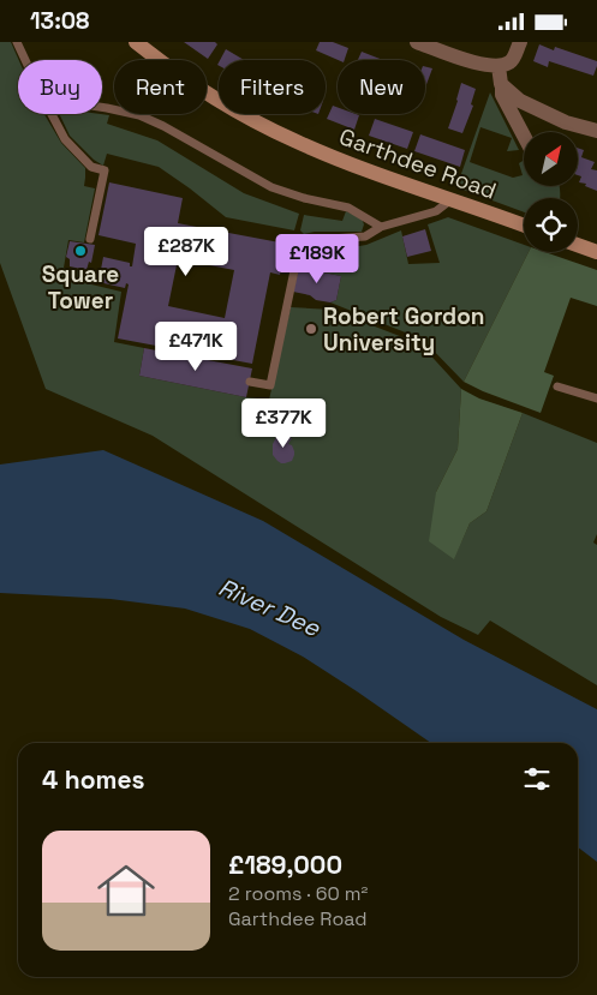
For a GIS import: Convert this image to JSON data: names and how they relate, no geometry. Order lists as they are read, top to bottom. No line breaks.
{"streets":{"street":["Garthdee Road"]},"water":["River Dee"],"places":["Square Tower","Robert Gordon University"],"north":"top right","page":{"status":"13:08","chip":["Buy","Rent","Filters","New"],"price":["£287K","£189K","£471K","£377K"],"heading":"4 homes","list":[{"name":"£189,000","note":"2 rooms · 60 m² · Garthdee Road"}]}}
